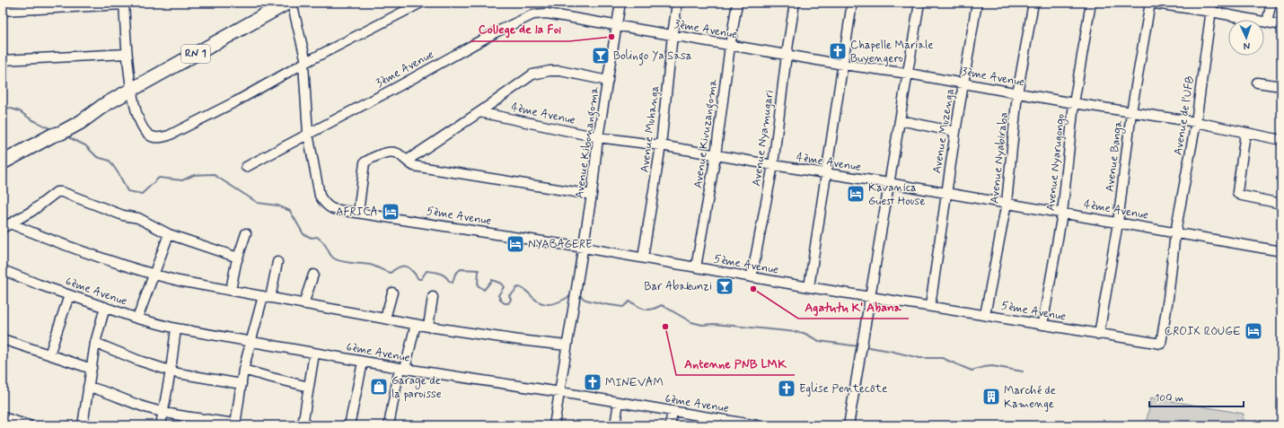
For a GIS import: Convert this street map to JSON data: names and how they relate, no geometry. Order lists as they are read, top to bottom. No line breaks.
{"streets":{"highway":["RN 1"],"street":["3ème Avenue","4ème Avenue","Avenue de l'UFB","Avenue Muhanga","Avenue Muzenga","Avenue Kivuzangoma","Avenue Nyamugari","Avenue Kibonangoma","Avenue Banga","Avenue Nyabiraba","Avenue Nyarugongo","5ème Avenue","6ème Avenue"]},"crossings":[["3ème Avenue","Avenue de l'UFB"],["3ème Avenue","Avenue Muhanga"],["3ème Avenue","Avenue Muzenga"],["3ème Avenue","Avenue Kivuzangoma"],["3ème Avenue","Avenue Nyamugari"],["3ème Avenue","Avenue Kibonangoma"],["3ème Avenue","Avenue Banga"],["3ème Avenue","Avenue Nyabiraba"],["3ème Avenue","Avenue Nyarugongo"],["3ème Avenue","5ème Avenue"],["4ème Avenue","Avenue de l'UFB"],["4ème Avenue","Avenue Muhanga"],["4ème Avenue","Avenue Muzenga"],["4ème Avenue","Avenue Kivuzangoma"],["4ème Avenue","Avenue Nyamugari"],["4ème Avenue","Avenue Kibonangoma"],["4ème Avenue","Avenue Banga"],["4ème Avenue","Avenue Nyabiraba"],["4ème Avenue","Avenue Nyarugongo"],["Avenue de l'UFB","5ème Avenue"],["Avenue Muhanga","5ème Avenue"],["Avenue Muzenga","5ème Avenue"],["Avenue Kivuzangoma","5ème Avenue"],["Avenue Nyamugari","5ème Avenue"],["Avenue Kibonangoma","5ème Avenue"],["Avenue Banga","5ème Avenue"],["Avenue Nyabiraba","5ème Avenue"],["Avenue Nyarugongo","5ème Avenue"]],"places":{"other":["College de la Foi","Agatutu K' Abana","Antenne PNB LMK"],"church":["Chapelle Mariale Buyengero","MINEVAM","Eglise Pentecôte"],"bar":["Bolingo Ya Sasa","Bar Abakunzi"],"hotel":["Kavanica Guest House","AFRICA","NYABAGERE","CROIX ROUGE"],"shop":["Garage de la paroisse"],"building":["Marché de Kamenge"]},"scale_bar":"100 m","north":"bottom"}
